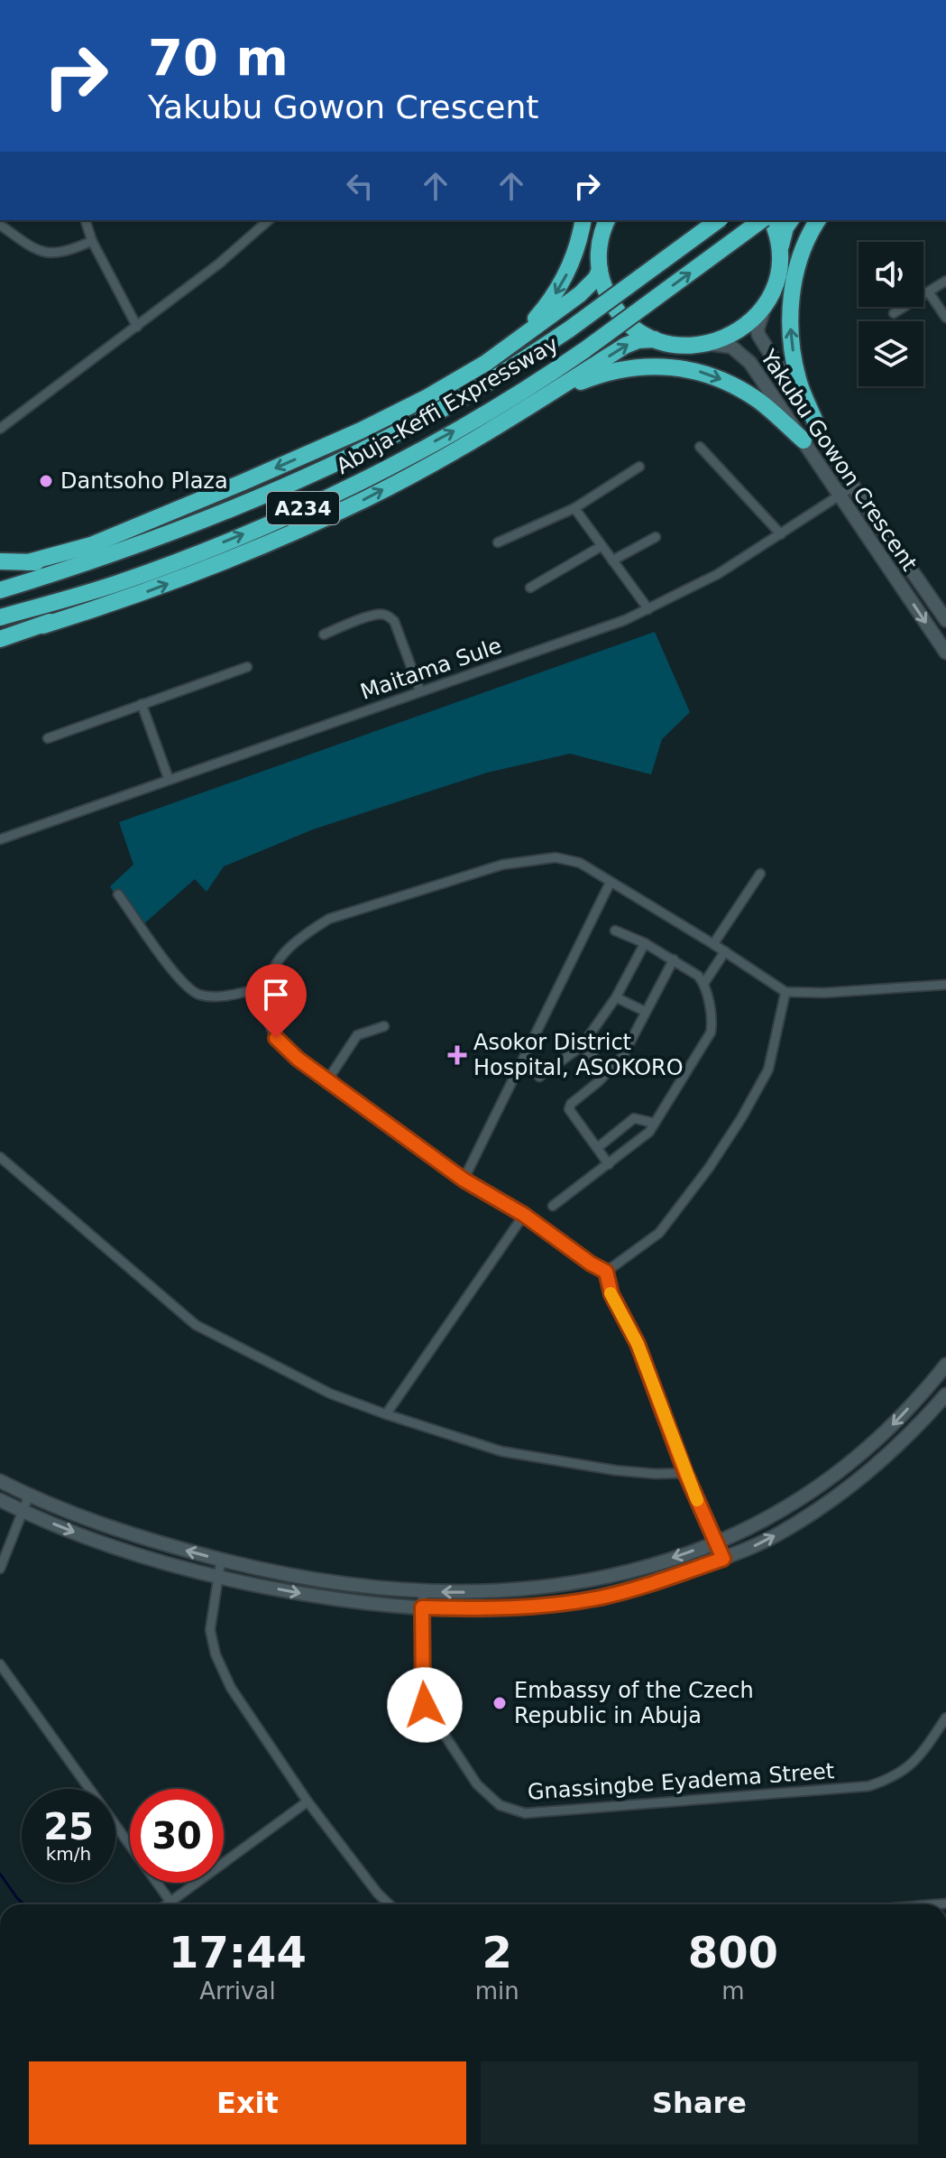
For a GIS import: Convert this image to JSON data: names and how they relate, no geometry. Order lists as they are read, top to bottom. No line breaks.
{"streets":{"highway":["Abuja-Keffi Expressway","A234"],"main road":["Yakubu Gowon Crescent"],"street":["Maitama Sule","Gnassingbe Eyadema Street"]},"crossings":[["Yakubu Gowon Crescent","Maitama Sule"]],"places":{"other":["Dantsoho Plaza","Embassy of the Czech Republic in Abuja"],"health":["Asokor District Hospital, ASOKORO"]},"page":{"turn":["70 m","Yakubu Gowon Crescent"],"speed":"25 km/h","limit":"30","eta":["17:44","Arrival","2","min","800","m"],"buttons":["Exit","Share"]}}
